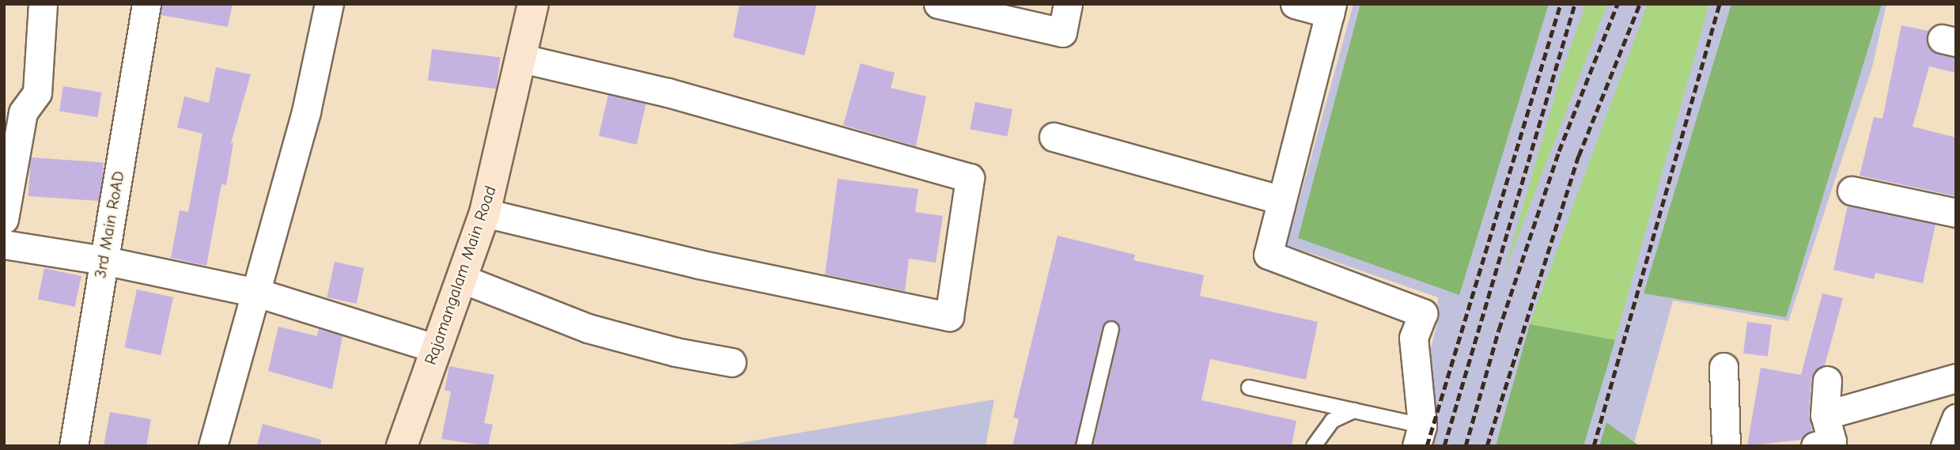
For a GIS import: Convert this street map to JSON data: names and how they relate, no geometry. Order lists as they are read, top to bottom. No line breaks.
{"streets":{"street":["3rd Main RoAD","Rajamangalam Main Road"]}}
